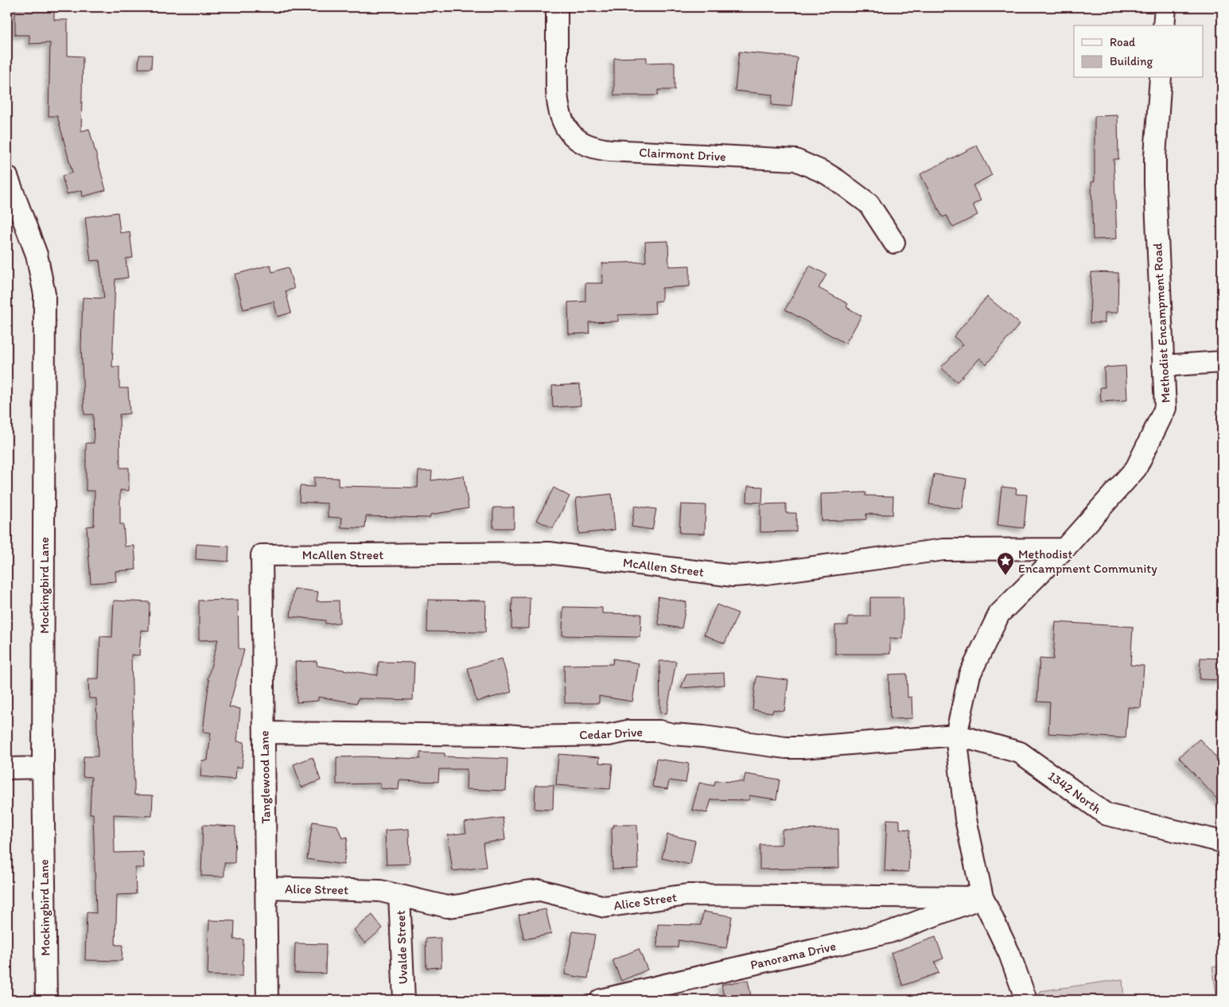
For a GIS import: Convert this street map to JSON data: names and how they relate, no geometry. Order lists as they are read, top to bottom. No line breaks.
{"streets":{"street":["Clairmont Drive","Methodist Encampment Road","McAllen Street","Mockingbird Lane","Cedar Drive","Tanglewood Lane","1342 North","Alice Street","Uvalde Street","Panorama Drive"]},"crossings":[["Methodist Encampment Road","McAllen Street"],["Methodist Encampment Road","Cedar Drive"],["Methodist Encampment Road","1342 North"],["Methodist Encampment Road","Alice Street"],["Methodist Encampment Road","Panorama Drive"],["McAllen Street","Tanglewood Lane"],["Cedar Drive","Tanglewood Lane"],["Cedar Drive","1342 North"],["Tanglewood Lane","Alice Street"],["Alice Street","Uvalde Street"],["Alice Street","Panorama Drive"]],"places":{"place":["Methodist Encampment Community"]},"legend":["Road","Building"]}
